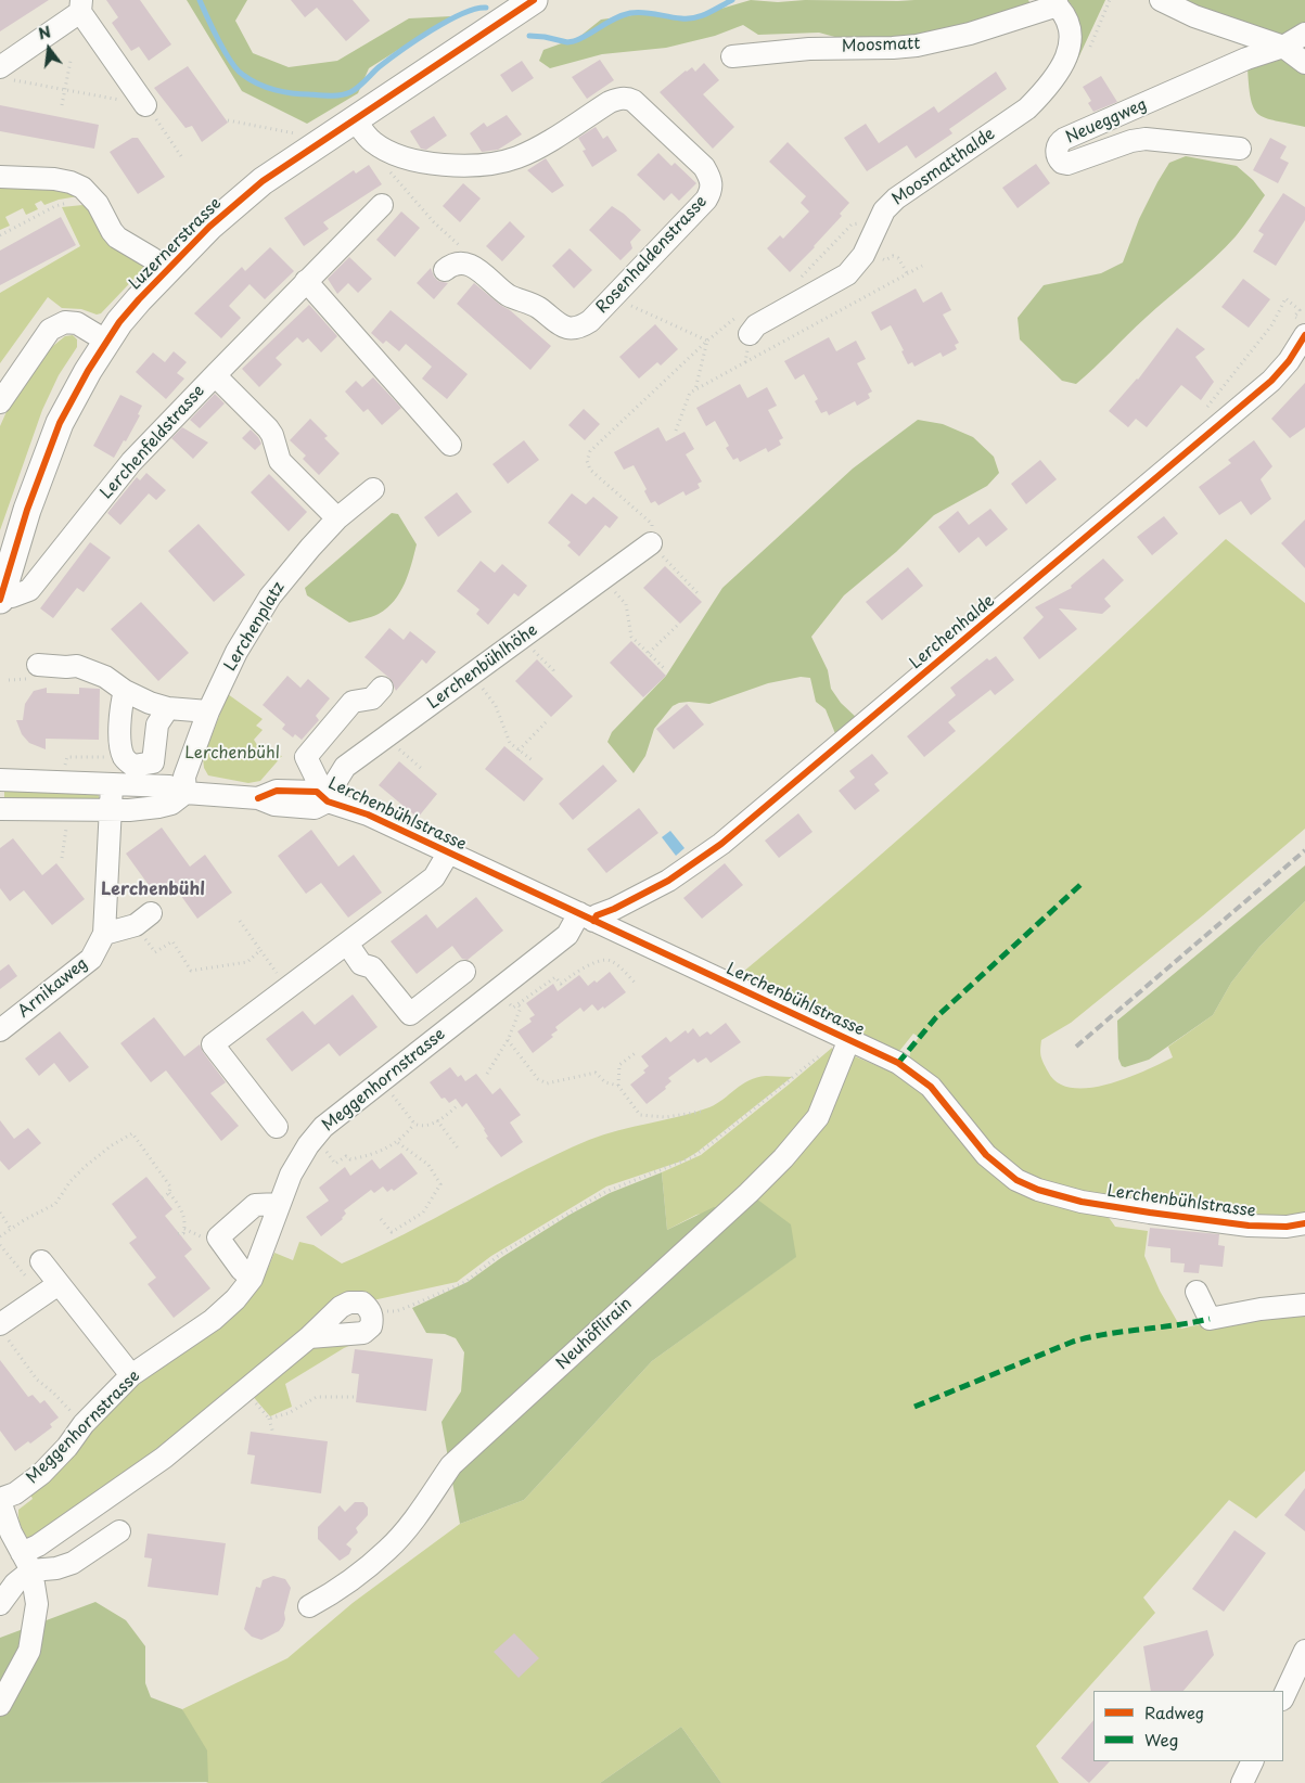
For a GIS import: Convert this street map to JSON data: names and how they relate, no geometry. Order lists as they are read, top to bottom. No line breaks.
{"streets":{"main road":["Luzernerstrasse"],"street":["Moosmatt","Neueggweg","Moosmatthalde","Rosenhaldenstrasse","Lerchenfeldstrasse","Lerchenplatz","Lerchenhalde","Lerchenbühlhöhe","Lerchenbühlstrasse","Arnikaweg","Meggenhornstrasse","Neuhöflirain"]},"crossings":[["Moosmatt","Moosmatthalde"],["Luzernerstrasse","Rosenhaldenstrasse"],["Luzernerstrasse","Lerchenfeldstrasse"],["Lerchenplatz","Lerchenbühlstrasse"],["Lerchenhalde","Lerchenbühlstrasse"],["Lerchenhalde","Meggenhornstrasse"],["Lerchenbühlhöhe","Lerchenbühlstrasse"],["Lerchenbühlstrasse","Arnikaweg"],["Lerchenbühlstrasse","Meggenhornstrasse"],["Lerchenbühlstrasse","Neuhöflirain"]],"districts":["Lerchenbühl"],"parks":["Lerchenbühl"],"legend":["Radweg","Weg"],"north":"top"}
